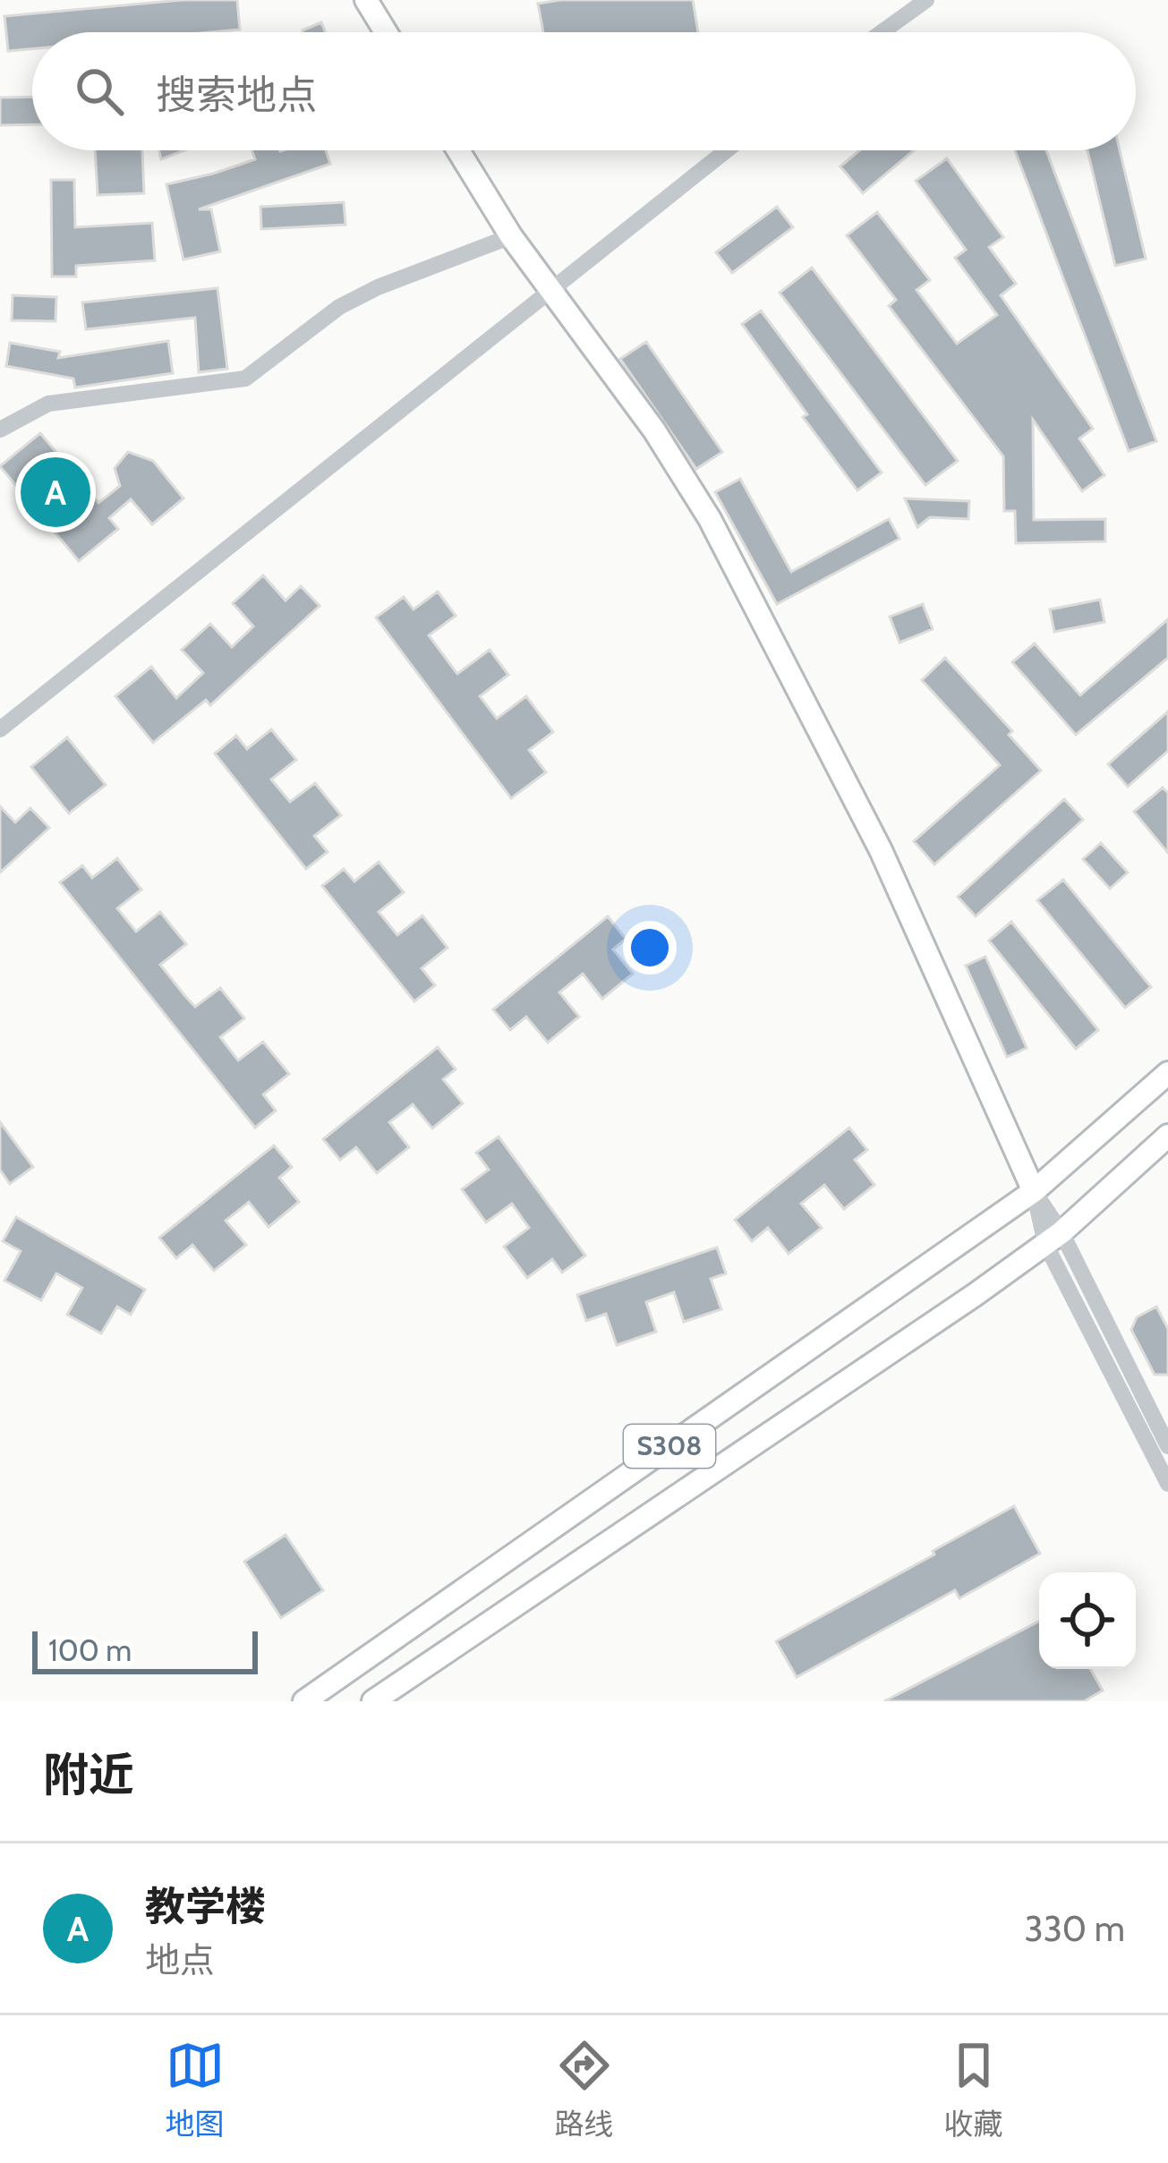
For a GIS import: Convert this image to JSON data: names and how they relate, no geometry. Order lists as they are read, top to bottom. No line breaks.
{"streets":{"main road":["S308"]},"scale_bar":"100 m","page":{"search":"搜索地点","pins":"A","scale":"100 m","heading":"附近","list":[{"mark":"A","name":"教学楼","note":"地点","value":"330 m"}],"nav":["地图","路线","收藏"]}}
